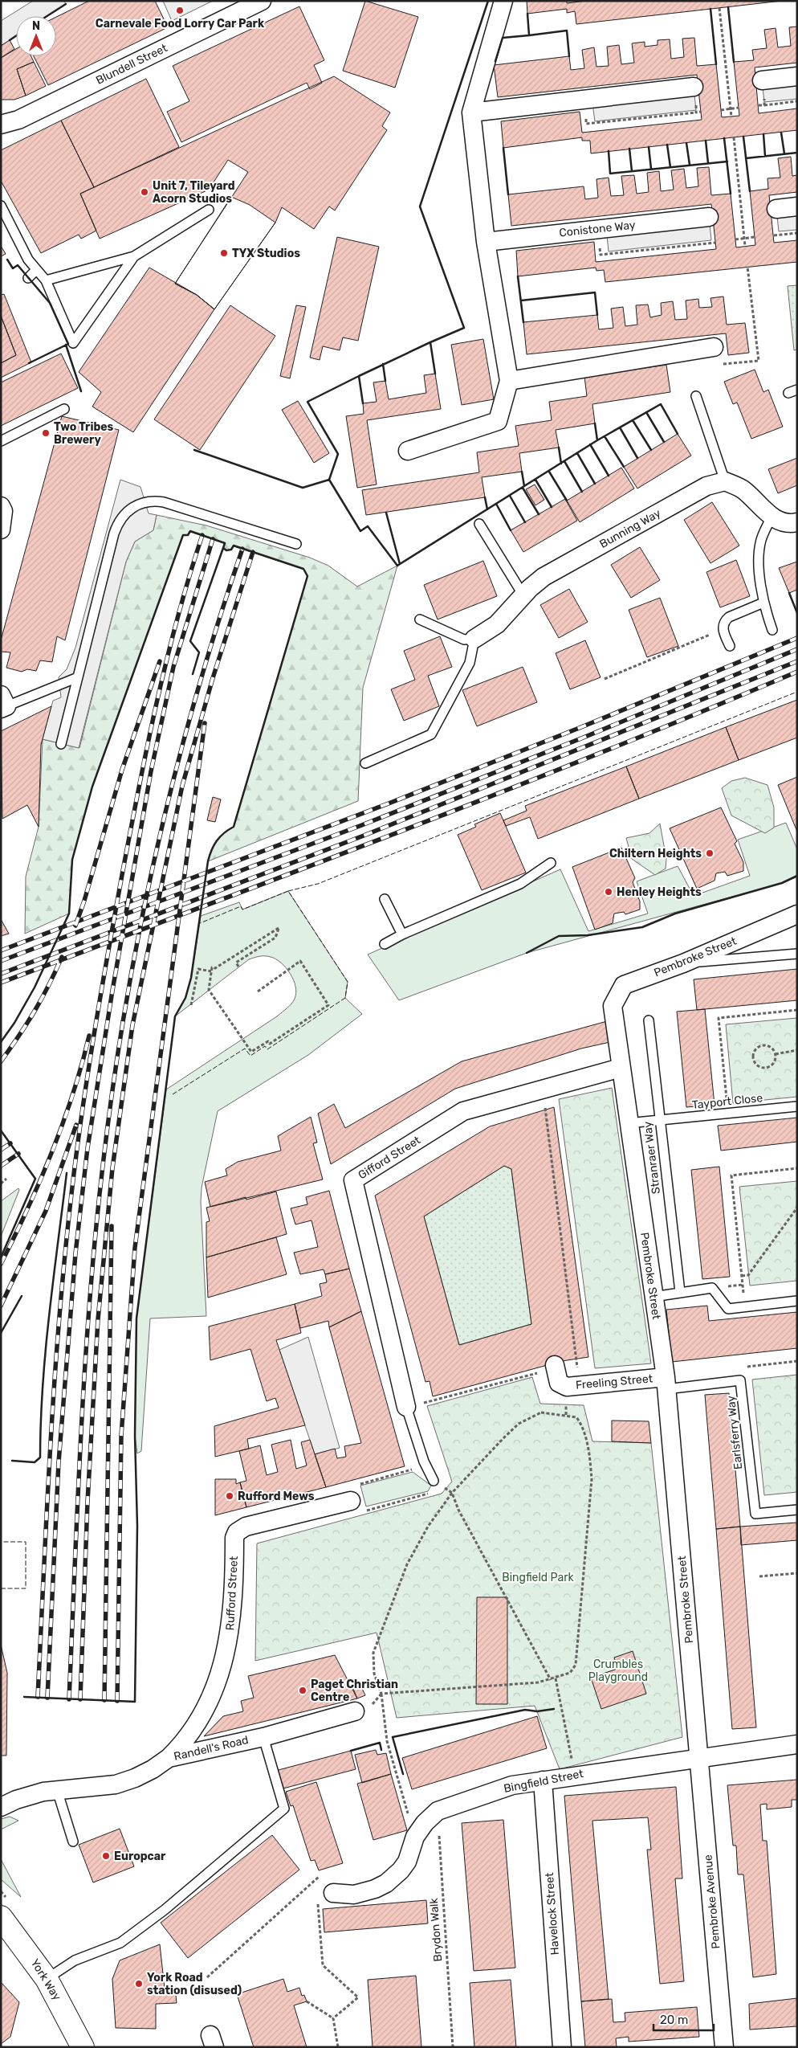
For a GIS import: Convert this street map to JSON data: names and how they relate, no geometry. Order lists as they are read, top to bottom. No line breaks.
{"streets":{"main road":["York Way"],"street":["Blundell Street","Conistone Way","Bunning Way","Pembroke Street","Gifford Street","Freeling Street","Rufford Street","Randell's Road","Bingfield Street","Pembroke Avenue","Havelock Street"],"lane":["Tayport Close","Stranraer Way","Earlsferry Way"],"path":["Brydon Walk"]},"crossings":[["Pembroke Street","Tayport Close"],["Pembroke Street","Gifford Street"],["Pembroke Street","Freeling Street"],["Pembroke Street","Earlsferry Way"],["Pembroke Street","Bingfield Street"],["Pembroke Street","Pembroke Avenue"],["Tayport Close","Stranraer Way"],["Freeling Street","Earlsferry Way"],["Rufford Street","Randell's Road"],["Bingfield Street","Pembroke Avenue"],["Bingfield Street","Havelock Street"],["Bingfield Street","Brydon Walk"]],"parks":["Bingfield Park","Crumbles Playground"],"places":["Carnevale Food Lorry Car Park","Unit 7, Tileyard Acorn Studios","TYX Studios","Two Tribes Brewery","Chiltern Heights","Henley Heights","Rufford Mews","Paget Christian Centre","Europcar","York Road station (disused)"],"scale_bar":"20 m","north":"top"}
